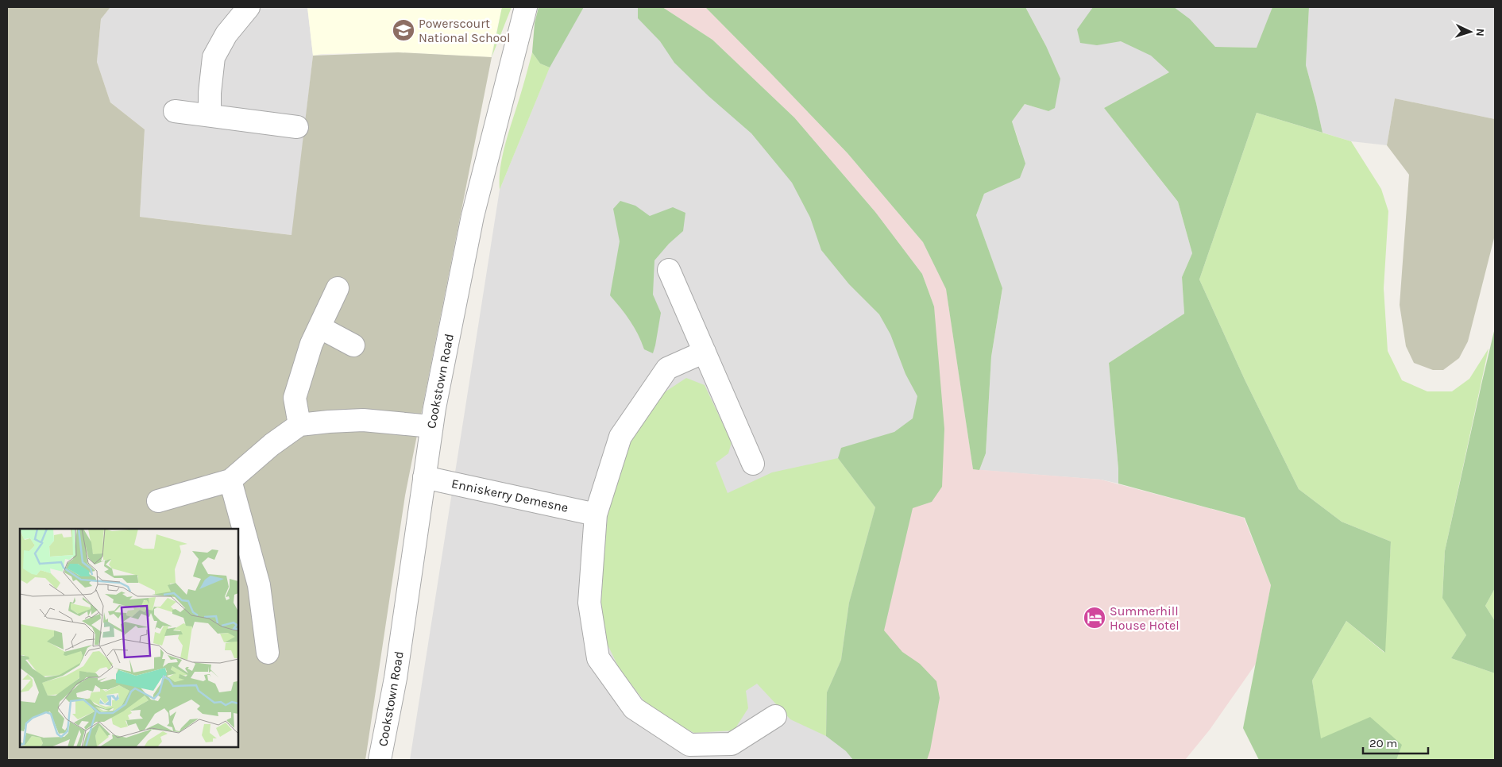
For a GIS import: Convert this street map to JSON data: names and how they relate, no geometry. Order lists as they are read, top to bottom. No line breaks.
{"streets":{"street":["Cookstown Road","Enniskerry Demesne"]},"crossings":[["Cookstown Road","Enniskerry Demesne"]],"places":{"school or university":["Powerscourt National School"],"hotel":["Summerhill House Hotel"]},"scale_bar":"20 m","north":"right"}
